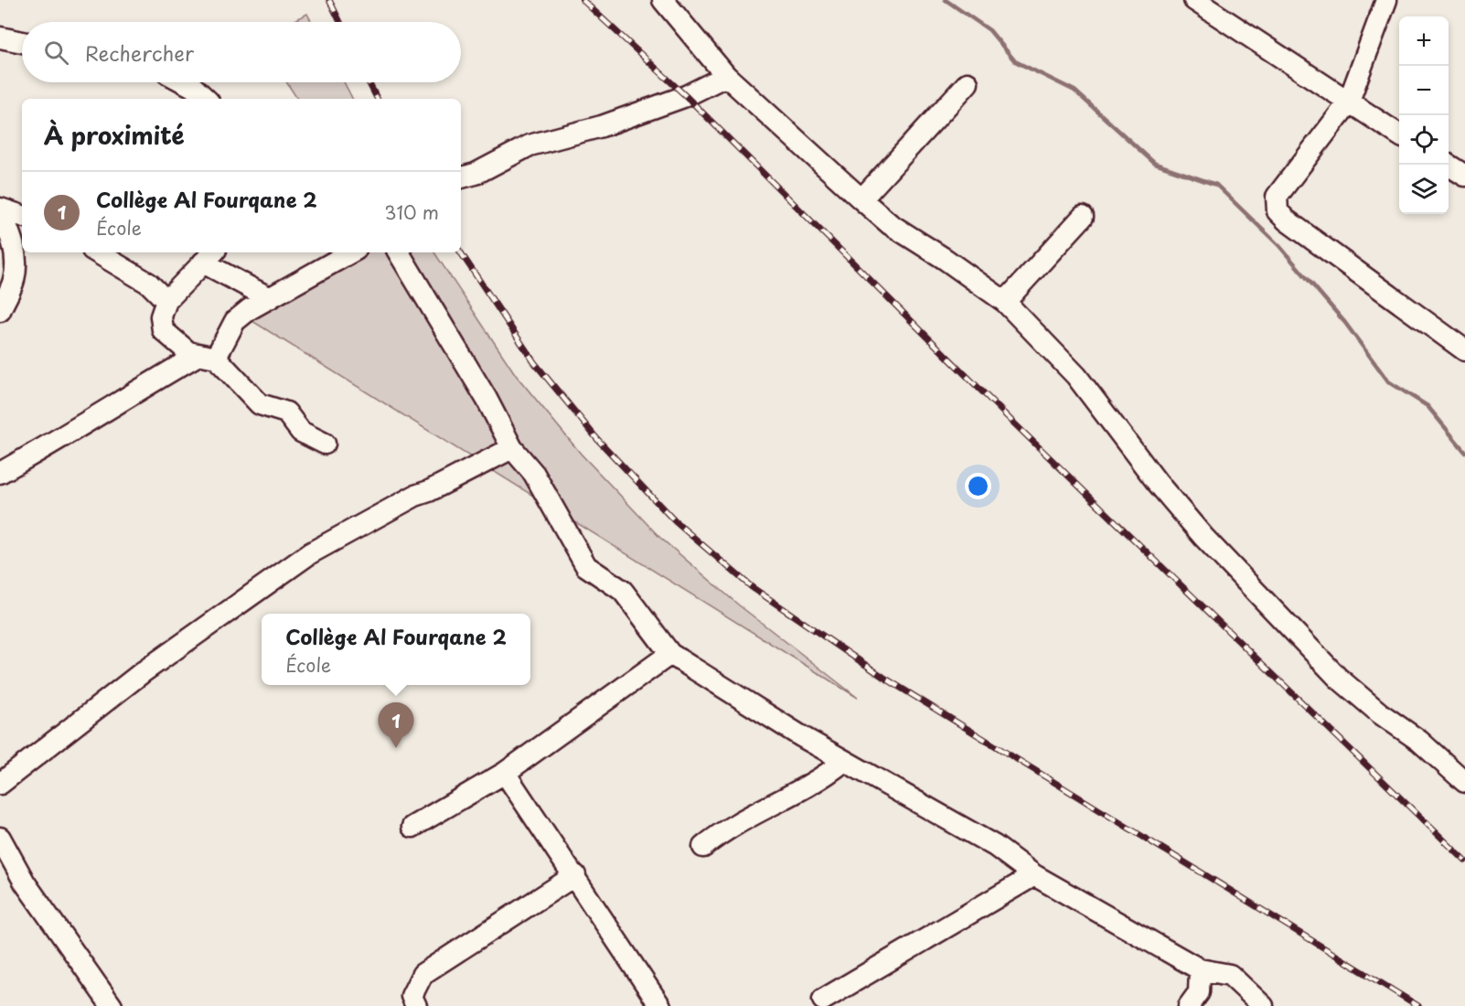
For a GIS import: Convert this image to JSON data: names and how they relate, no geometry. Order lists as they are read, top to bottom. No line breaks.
{"page":{"map_buttons":["+","−"],"search":"Rechercher","heading":"À proximité","list":[{"mark":"1","name":"Collège Al Fourqane 2","note":"École","value":"310 m"}],"popup":["Collège Al Fourqane 2","École"],"pins":"1"}}
